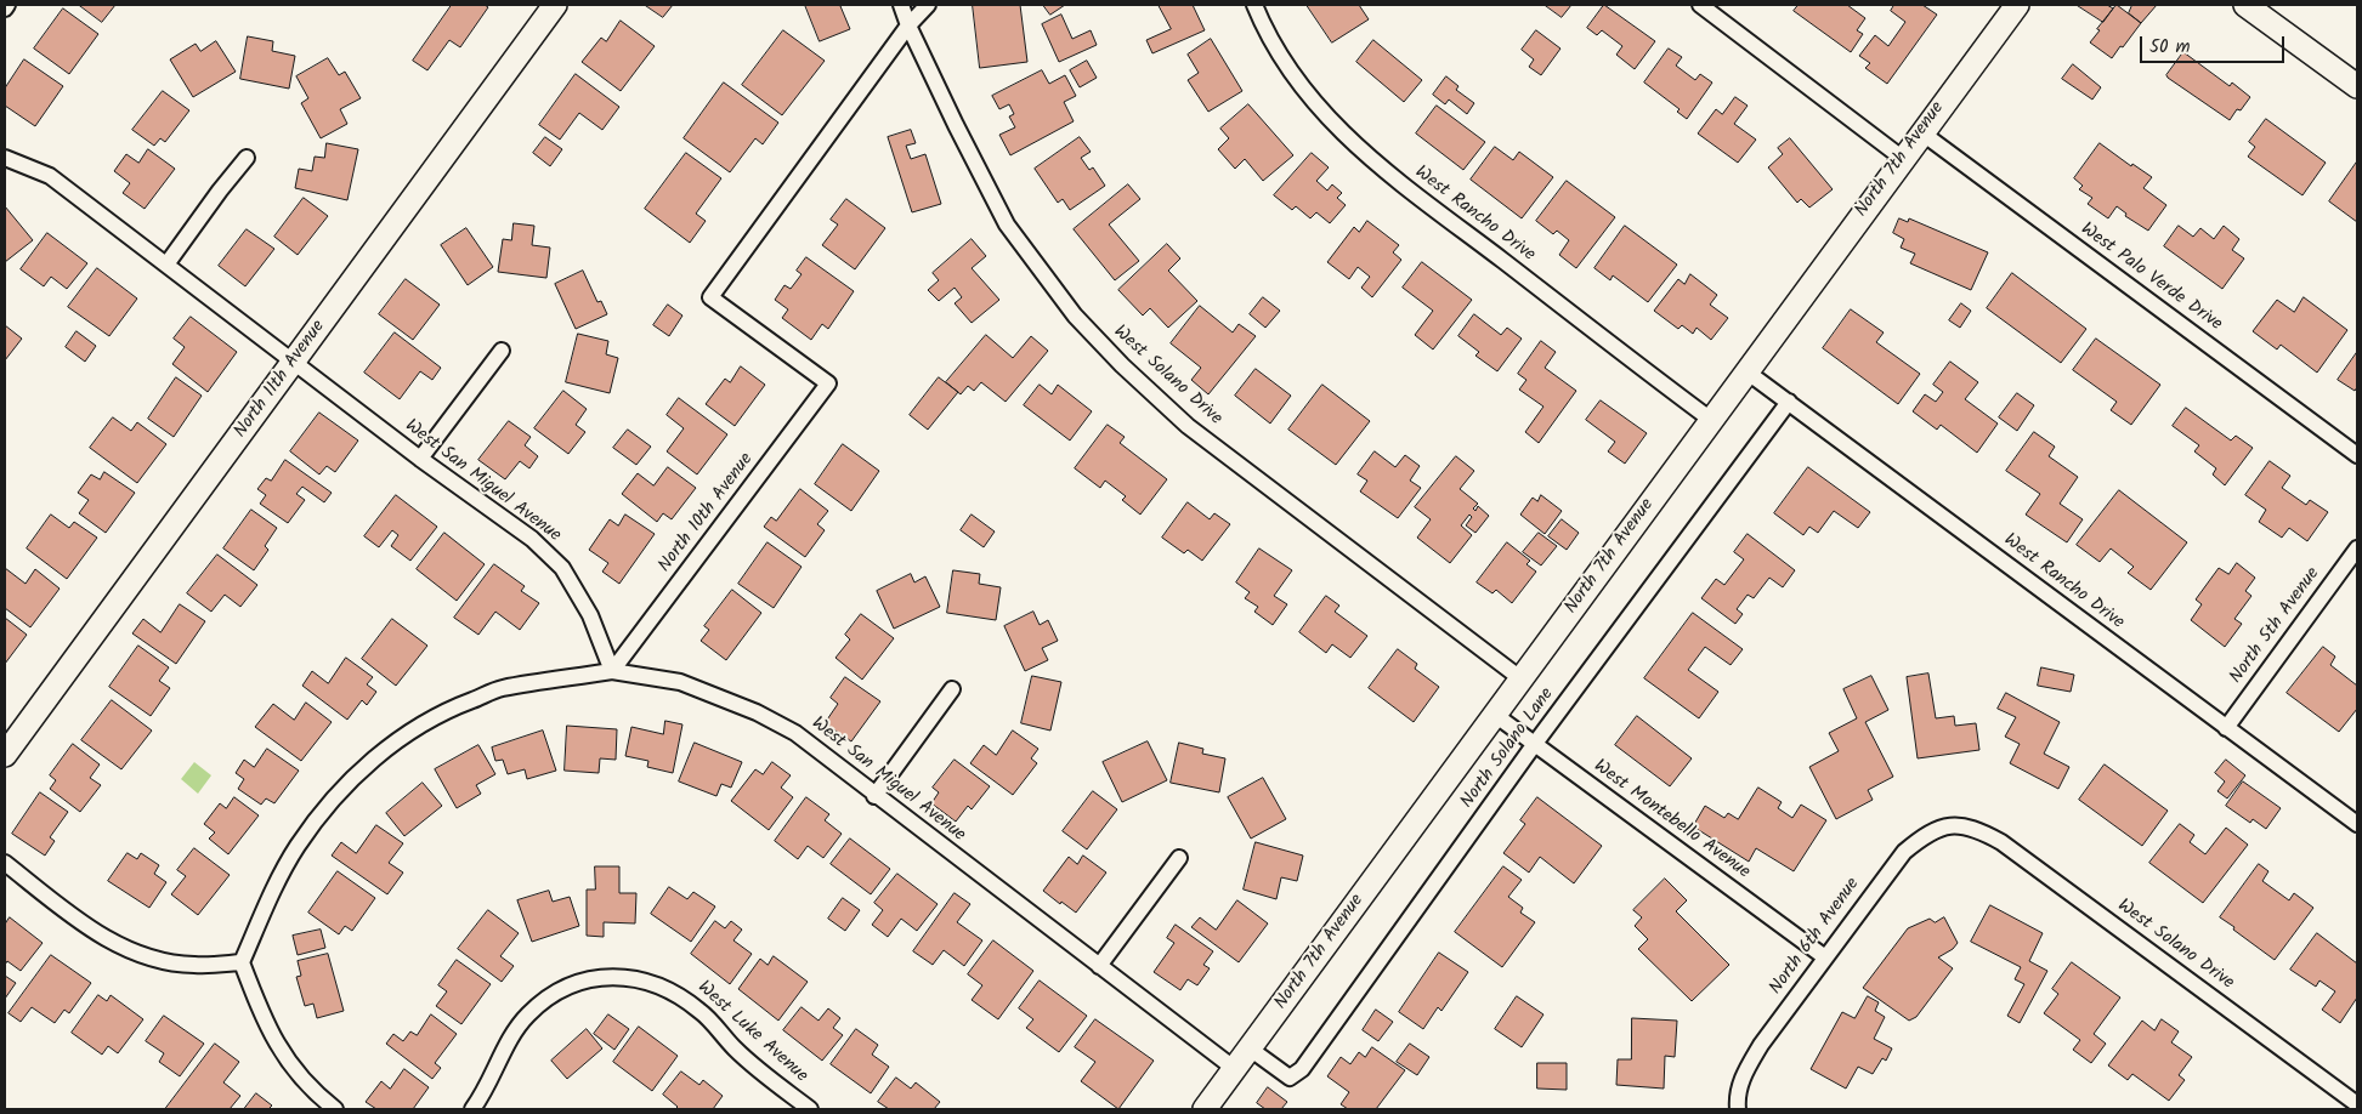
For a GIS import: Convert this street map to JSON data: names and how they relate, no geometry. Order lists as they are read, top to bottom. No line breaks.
{"streets":{"main road":["North 7th Avenue","North 11th Avenue"],"street":["West Rancho Drive","West Palo Verde Drive","West Solano Drive","West San Miguel Avenue","North 10th Avenue","North 5th Avenue","North Solano Lane","West Montebello Avenue","North 6th Avenue","West Luke Avenue"]},"crossings":[["North 7th Avenue","West Rancho Drive"],["North 7th Avenue","West Palo Verde Drive"],["North 7th Avenue","West Solano Drive"],["North 7th Avenue","West San Miguel Avenue"],["North 7th Avenue","North Solano Lane"],["North 7th Avenue","West Montebello Avenue"],["West Rancho Drive","North 5th Avenue"],["West Rancho Drive","North Solano Lane"],["West Solano Drive","North 10th Avenue"],["West Solano Drive","North 6th Avenue"],["North 11th Avenue","West San Miguel Avenue"],["West San Miguel Avenue","North 10th Avenue"],["North Solano Lane","West Montebello Avenue"],["West Montebello Avenue","North 6th Avenue"]],"scale_bar":"50 m"}
